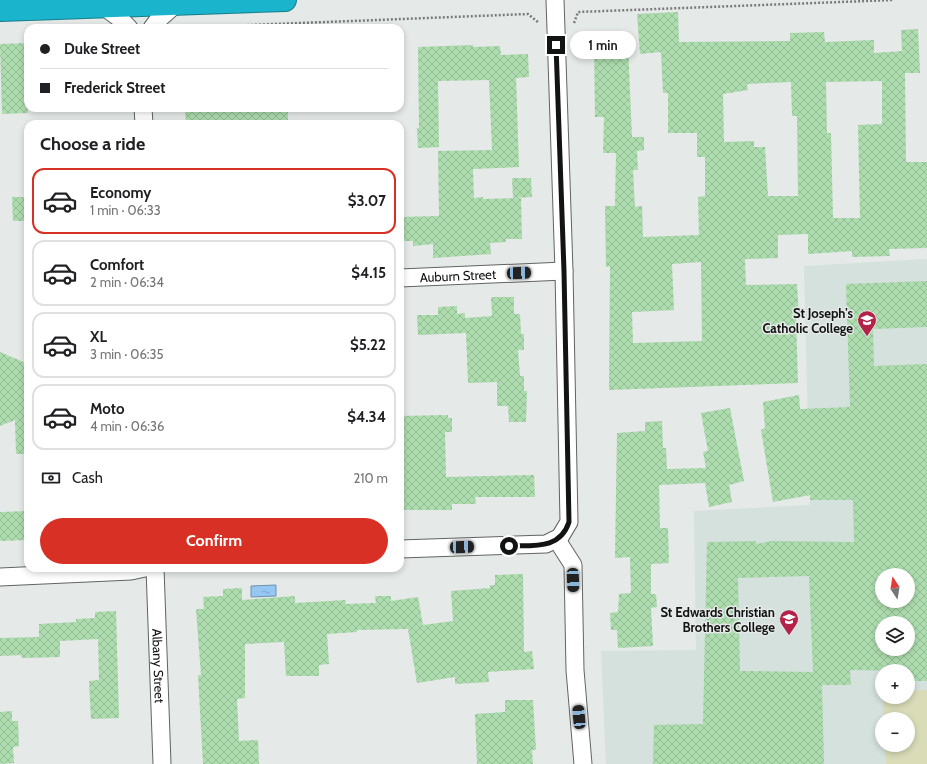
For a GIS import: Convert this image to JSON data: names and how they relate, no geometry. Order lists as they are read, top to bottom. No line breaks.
{"streets":{"street":["Auburn Street","Albany Street"]},"places":{"school or university":["St Joseph's Catholic College","St Edwards Christian Brothers College"]},"north":"top","page":{"banner":["Duke Street","Frederick Street"],"bubble":"1 min","heading":"Choose a ride","list":[{"name":"Economy","note":"1 min · 06:33","value":"$3.07"},{"name":"Comfort","note":"2 min · 06:34","value":"$4.15"},{"name":"XL","note":"3 min · 06:35","value":"$5.22"},{"name":"Moto","note":"4 min · 06:36","value":"$4.34"}],"pay":["Cash","210 m"],"buttons":"Confirm","map_buttons":["+","−"]}}
